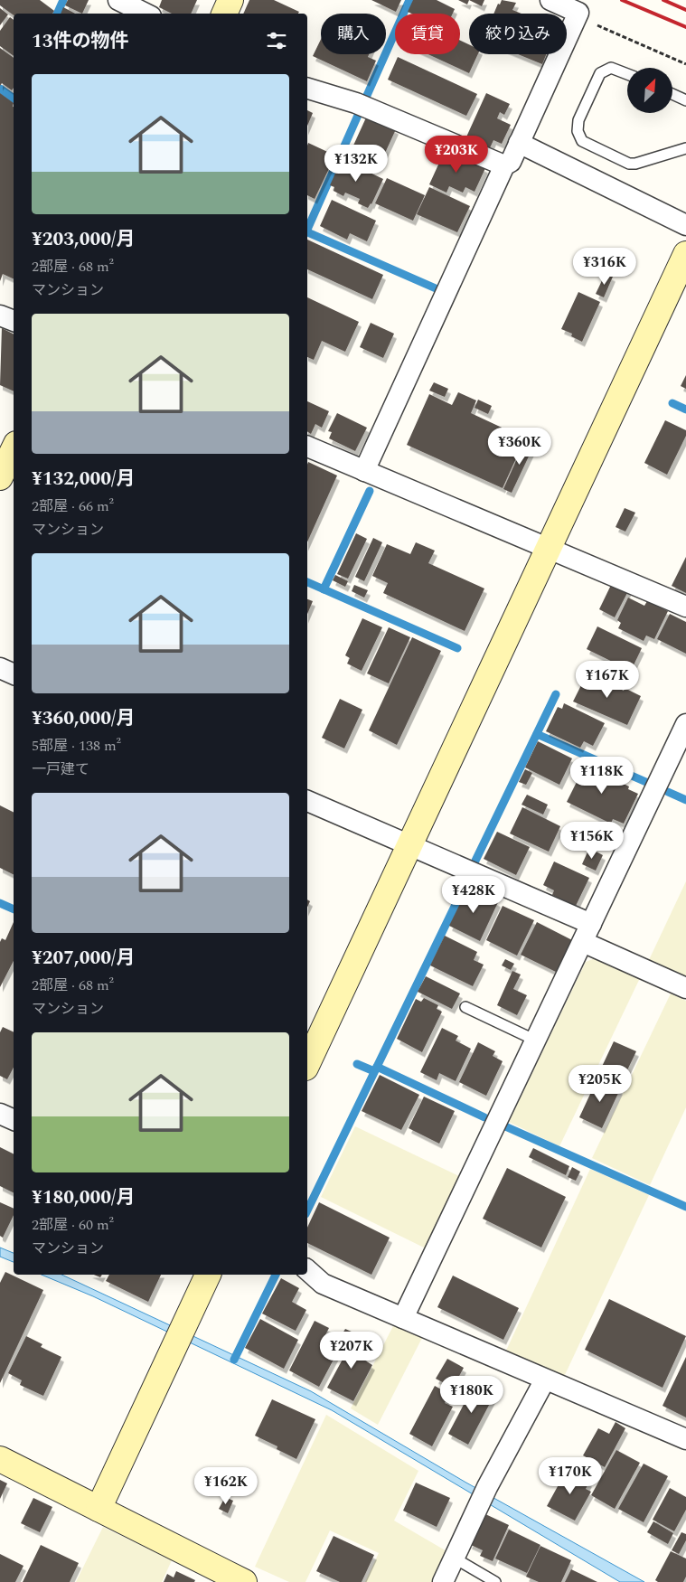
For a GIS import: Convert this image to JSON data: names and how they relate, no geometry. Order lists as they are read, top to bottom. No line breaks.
{"north":"top right","page":{"chip":["購入","賃貸","絞り込み"],"heading":"13件の物件","list":[{"name":"¥203,000/月","note":"2部屋 · 68 m² · マンション"},{"name":"¥132,000/月","note":"2部屋 · 66 m² · マンション"},{"name":"¥360,000/月","note":"5部屋 · 138 m² · 一戸建て"},{"name":"¥207,000/月","note":"2部屋 · 68 m² · マンション"},{"name":"¥180,000/月","note":"2部屋 · 60 m² · マンション"}],"price":["¥203K","¥132K","¥316K","¥360K","¥167K","¥118K","¥156K","¥428K","¥205K","¥207K","¥180K","¥170K","¥162K"]}}
